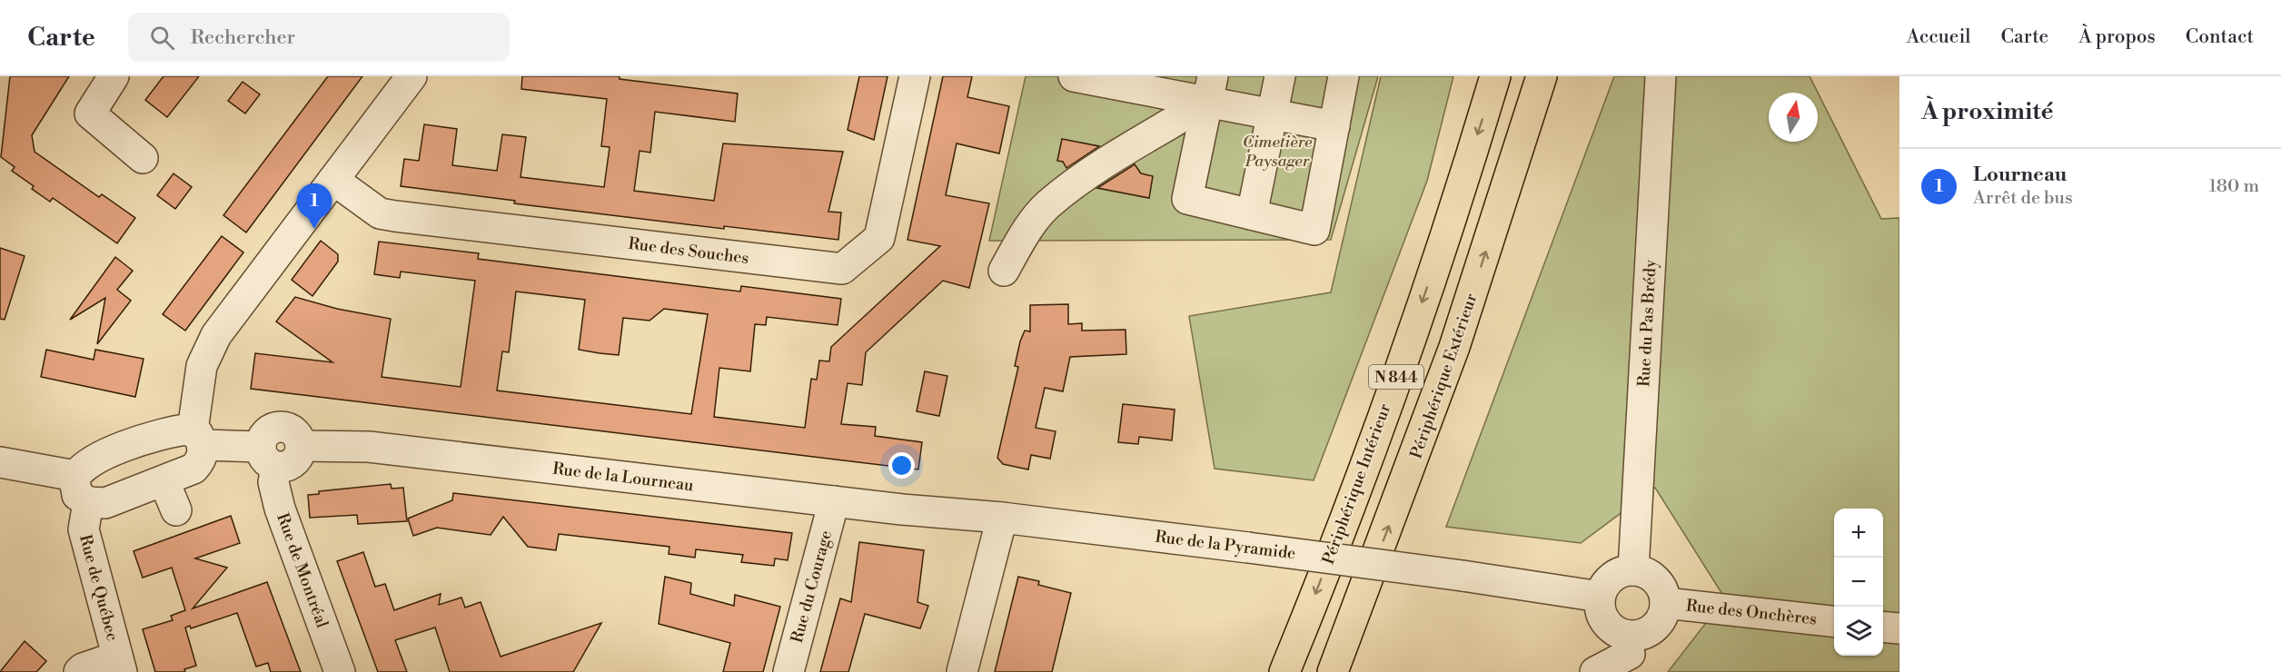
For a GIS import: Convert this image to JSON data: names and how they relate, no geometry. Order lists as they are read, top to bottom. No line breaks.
{"streets":{"highway":["Périphérique Extérieur","N 844","Périphérique Intérieur"],"street":["Rue des Souches","Rue du Pas Brédy","Rue de la Lourneau","Rue de la Pyramide","Rue de Montréal","Rue du Courage","Rue de Québec","Rue des Onchères"]},"crossings":[["Rue de la Lourneau","Rue de la Pyramide"],["Rue de la Lourneau","Rue de Montréal"],["Rue de la Lourneau","Rue du Courage"]],"one_way":["Périphérique Extérieur","Périphérique Intérieur"],"parks":["Cimetière Paysager"],"north":"top","page":{"header":"Carte","search":"Rechercher","nav":["Accueil","Carte","À propos","Contact"],"heading":"À proximité","list":[{"mark":"1","name":"Lourneau","note":"Arrêt de bus","value":"180 m"}],"pins":"1","map_buttons":["+","−"]}}
